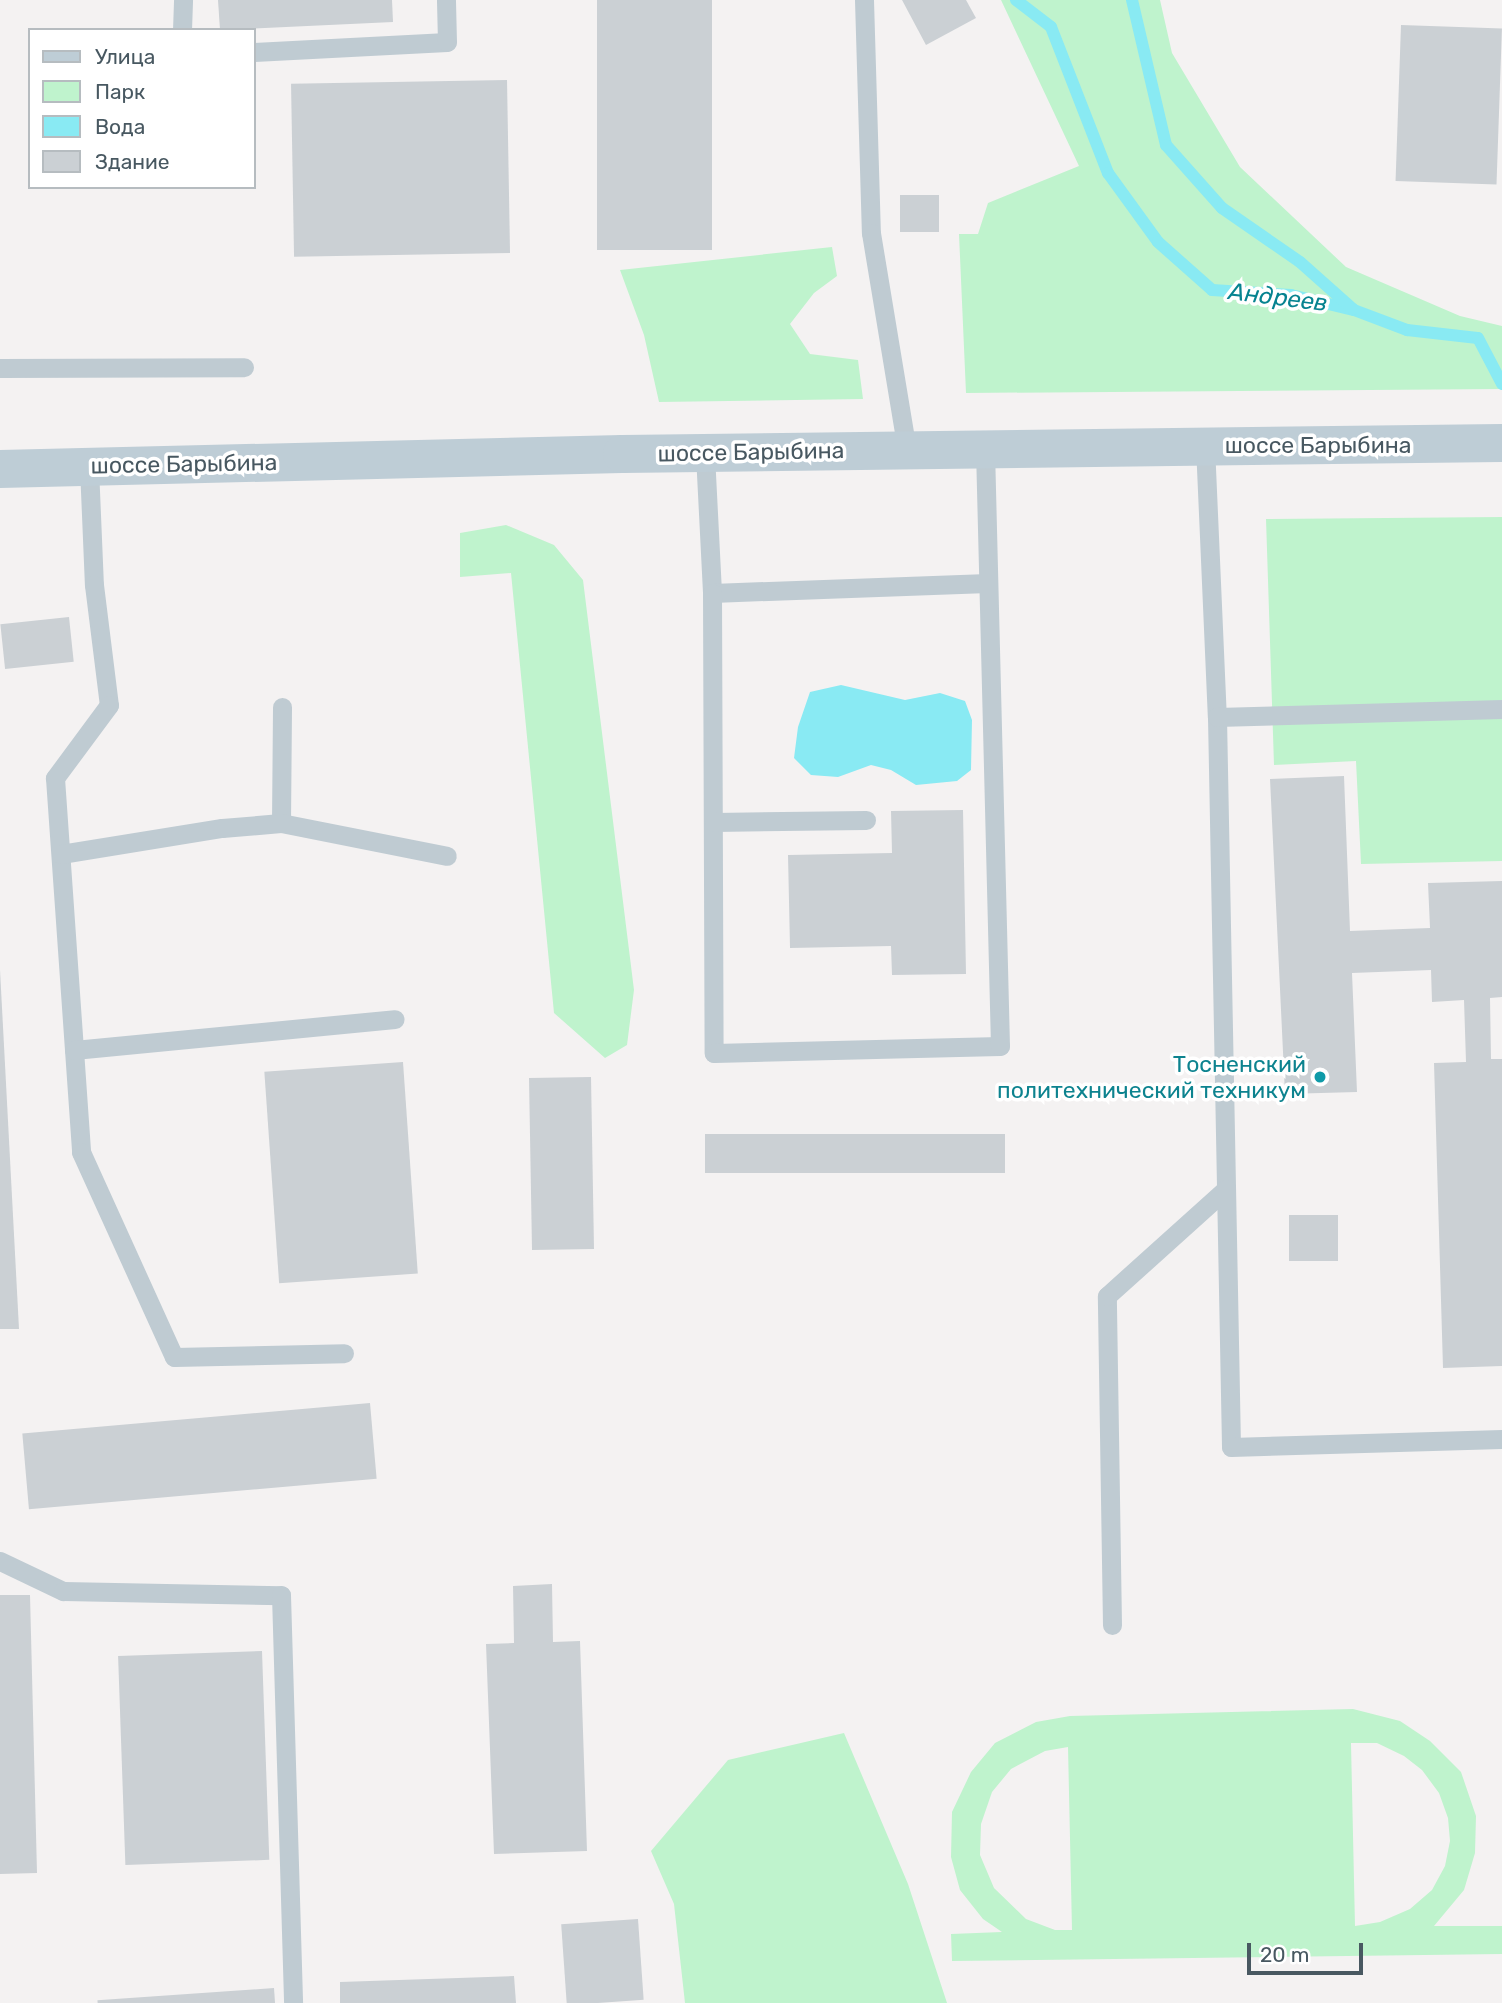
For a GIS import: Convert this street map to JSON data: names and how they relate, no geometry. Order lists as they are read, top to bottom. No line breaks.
{"streets":{"main road":["шоссе Барыбина"]},"water":["Андреев"],"places":["Тосненский политехнический техникум"],"legend":["Улица","Парк","Вода","Здание"],"scale_bar":"20 m"}
